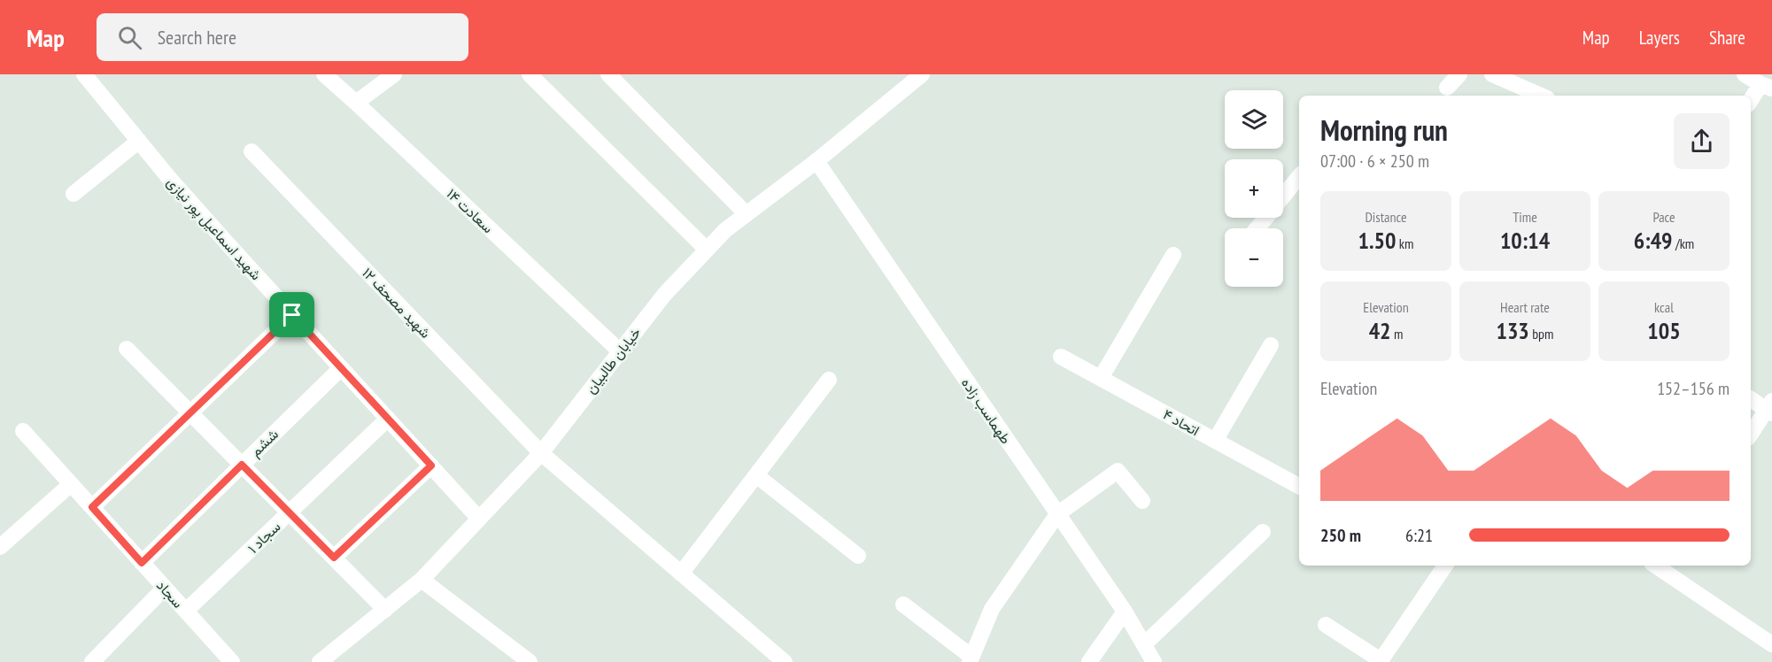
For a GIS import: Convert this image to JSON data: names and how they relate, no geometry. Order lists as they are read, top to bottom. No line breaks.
{"streets":{"street":["سعادت ۱۴","شهید اسماعیل پور نیازی","شهید مصحف ۱۲","خیابان طالبیان","طهماسب زاده","اتحاد ۴","ششم","سجاد ۱","سجاد"]},"crossings":[["سعادت ۱۴","خیابان طالبیان"],["شهید اسماعیل پور نیازی","خیابان طالبیان"],["شهید اسماعیل پور نیازی","ششم"],["شهید اسماعیل پور نیازی","سجاد ۱"],["شهید مصحف ۱۲","خیابان طالبیان"],["خیابان طالبیان","طهماسب زاده"],["ششم","سجاد"],["سجاد ۱","سجاد"]],"page":{"header":"Map","search":"Search here","nav":["Map","Layers","Share"],"map_buttons":["+","−"],"heading":["Morning run","07:00 · 6 × 250 m"],"stats":[["Distance","1.50 km"],["Time","10:14"],["Pace","6:49 /km"],["Elevation","42 m"],["Heart rate","133 bpm"],["kcal","105"]],"chart":["Elevation","152–156 m"],"list":[{"name":"250 m","note":"6:21"}]}}
